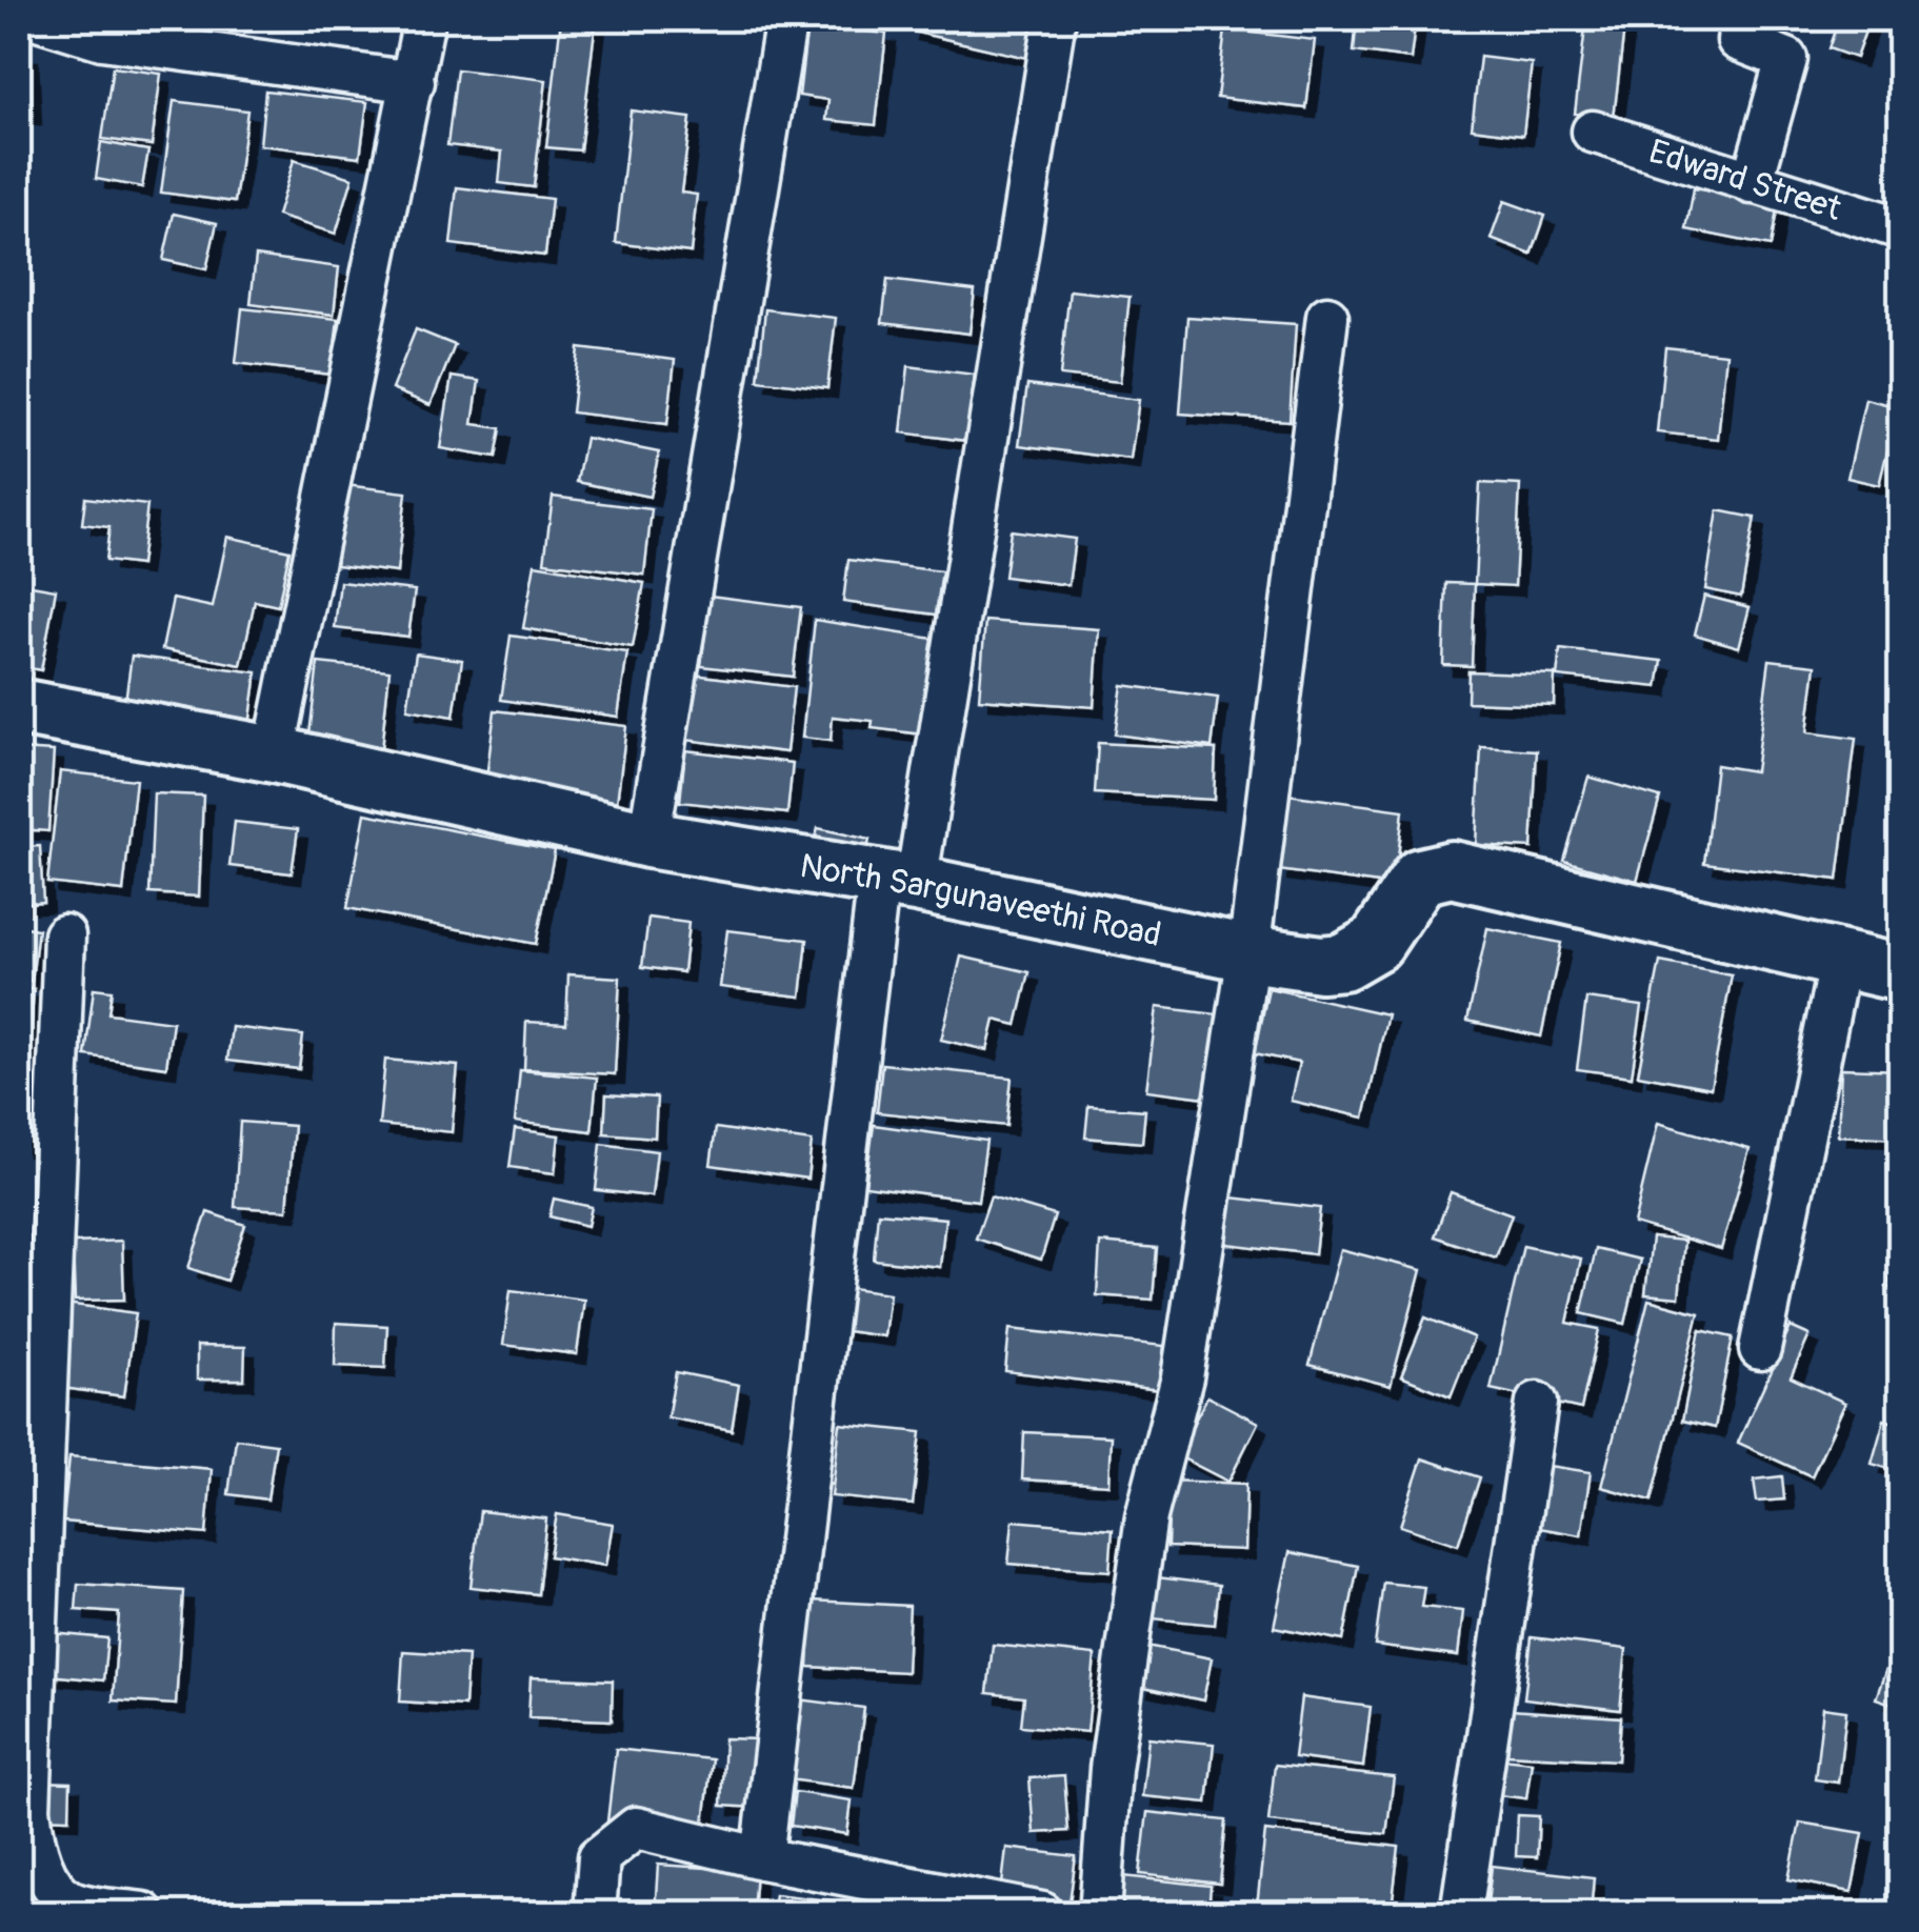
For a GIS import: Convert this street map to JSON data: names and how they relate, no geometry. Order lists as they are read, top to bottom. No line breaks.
{"streets":{"street":["Edward Street","North Sargunaveethi Road"]}}
